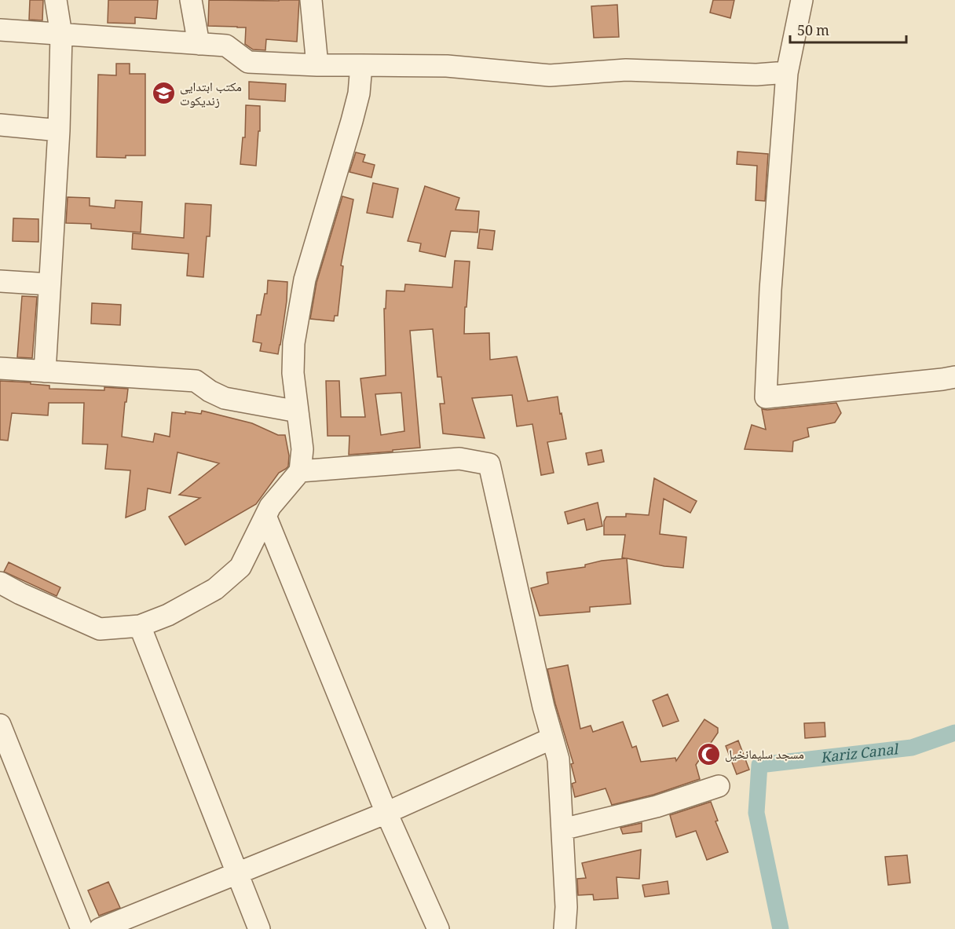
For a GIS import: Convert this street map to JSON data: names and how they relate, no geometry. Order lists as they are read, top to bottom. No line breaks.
{"water":["Kariz Canal"],"places":{"school or university":["مکتب ابتدایی زندیکوت"],"mosque":["مسجد سلیمانخیل"]},"scale_bar":"50 m"}
